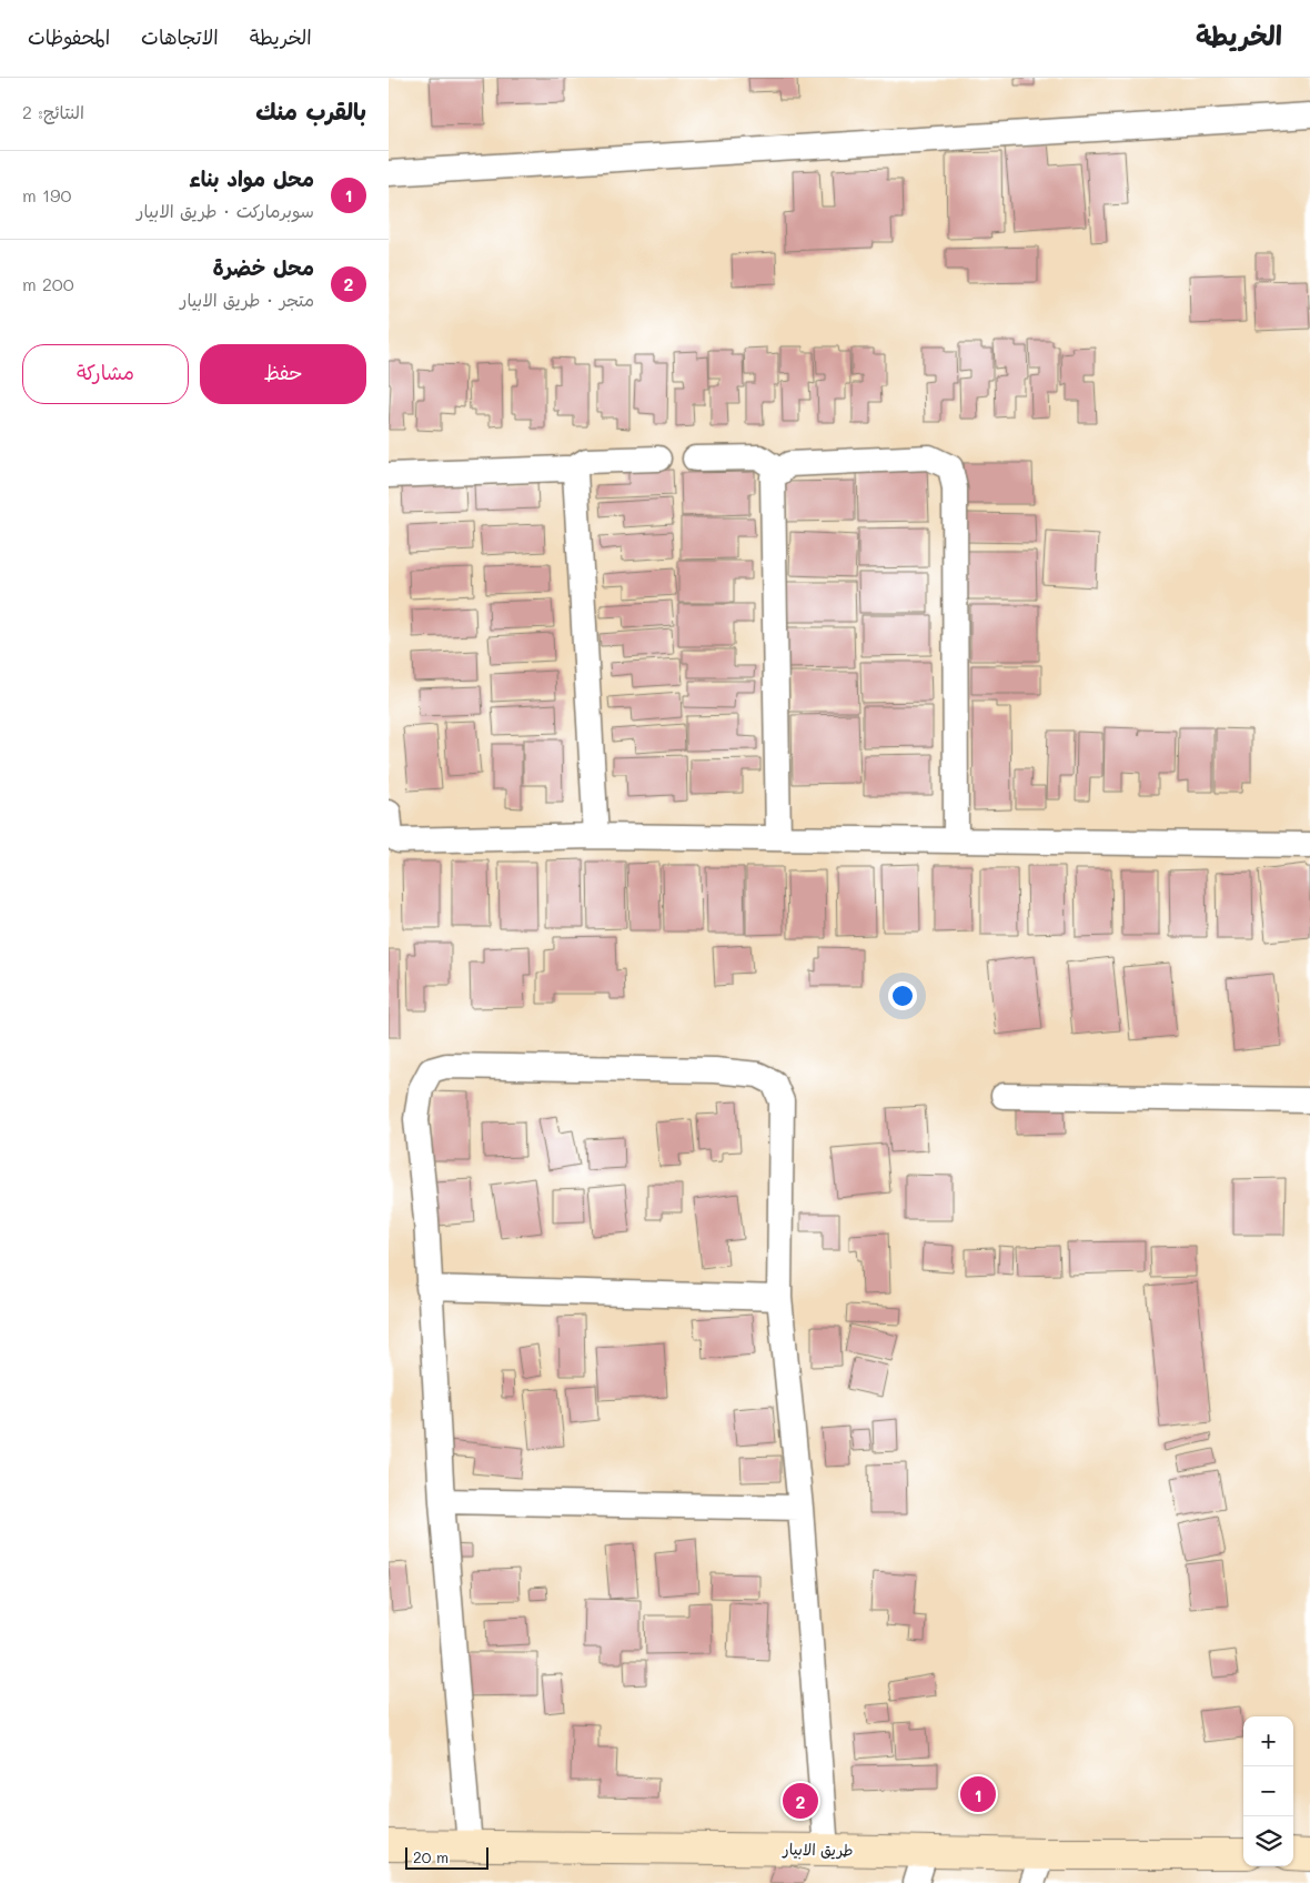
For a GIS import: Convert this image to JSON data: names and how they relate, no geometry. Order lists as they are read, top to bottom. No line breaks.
{"streets":{"main road":["طريق الابيار"]},"scale_bar":"20 m","page":{"header":"الخريطة","nav":["الخريطة","الاتجاهات","المحفوظات"],"heading":["بالقرب منك","النتائج: 2"],"list":[{"mark":"1","name":"محل مواد بناء","note":"سوبرماركت · طريق الابيار","value":"190 m"},{"mark":"2","name":"محل خضرة","note":"متجر · طريق الابيار","value":"200 m"}],"buttons":["حفظ","مشاركة"],"map_buttons":["+","−"],"pins":["1","2"],"scale":"20 m"}}
